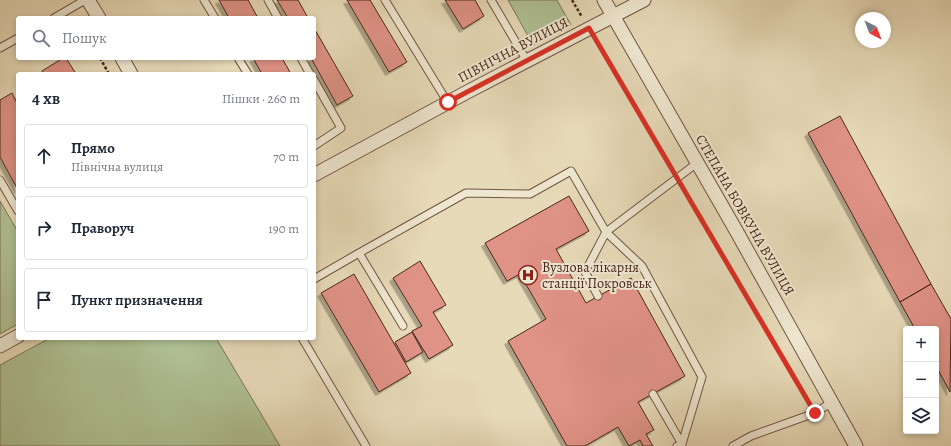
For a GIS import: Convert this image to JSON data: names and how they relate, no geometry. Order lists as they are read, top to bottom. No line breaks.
{"streets":{"street":["ПІВНІЧНА ВУЛИЦЯ","СТЕПАНА БОВКУНА ВУЛИЦЯ"]},"crossings":[["ПІВНІЧНА ВУЛИЦЯ","СТЕПАНА БОВКУНА ВУЛИЦЯ"]],"places":{"hospital":["Вузлова лікарня станції Покровськ"]},"north":"bottom right","page":{"search":"Пошук","heading":["4 хв","Пішки · 260 m"],"list":[["Прямо","Північна вулиця","70 m"],["Праворуч","190 m"],"Пункт призначення"],"map_buttons":["+","−"]}}
